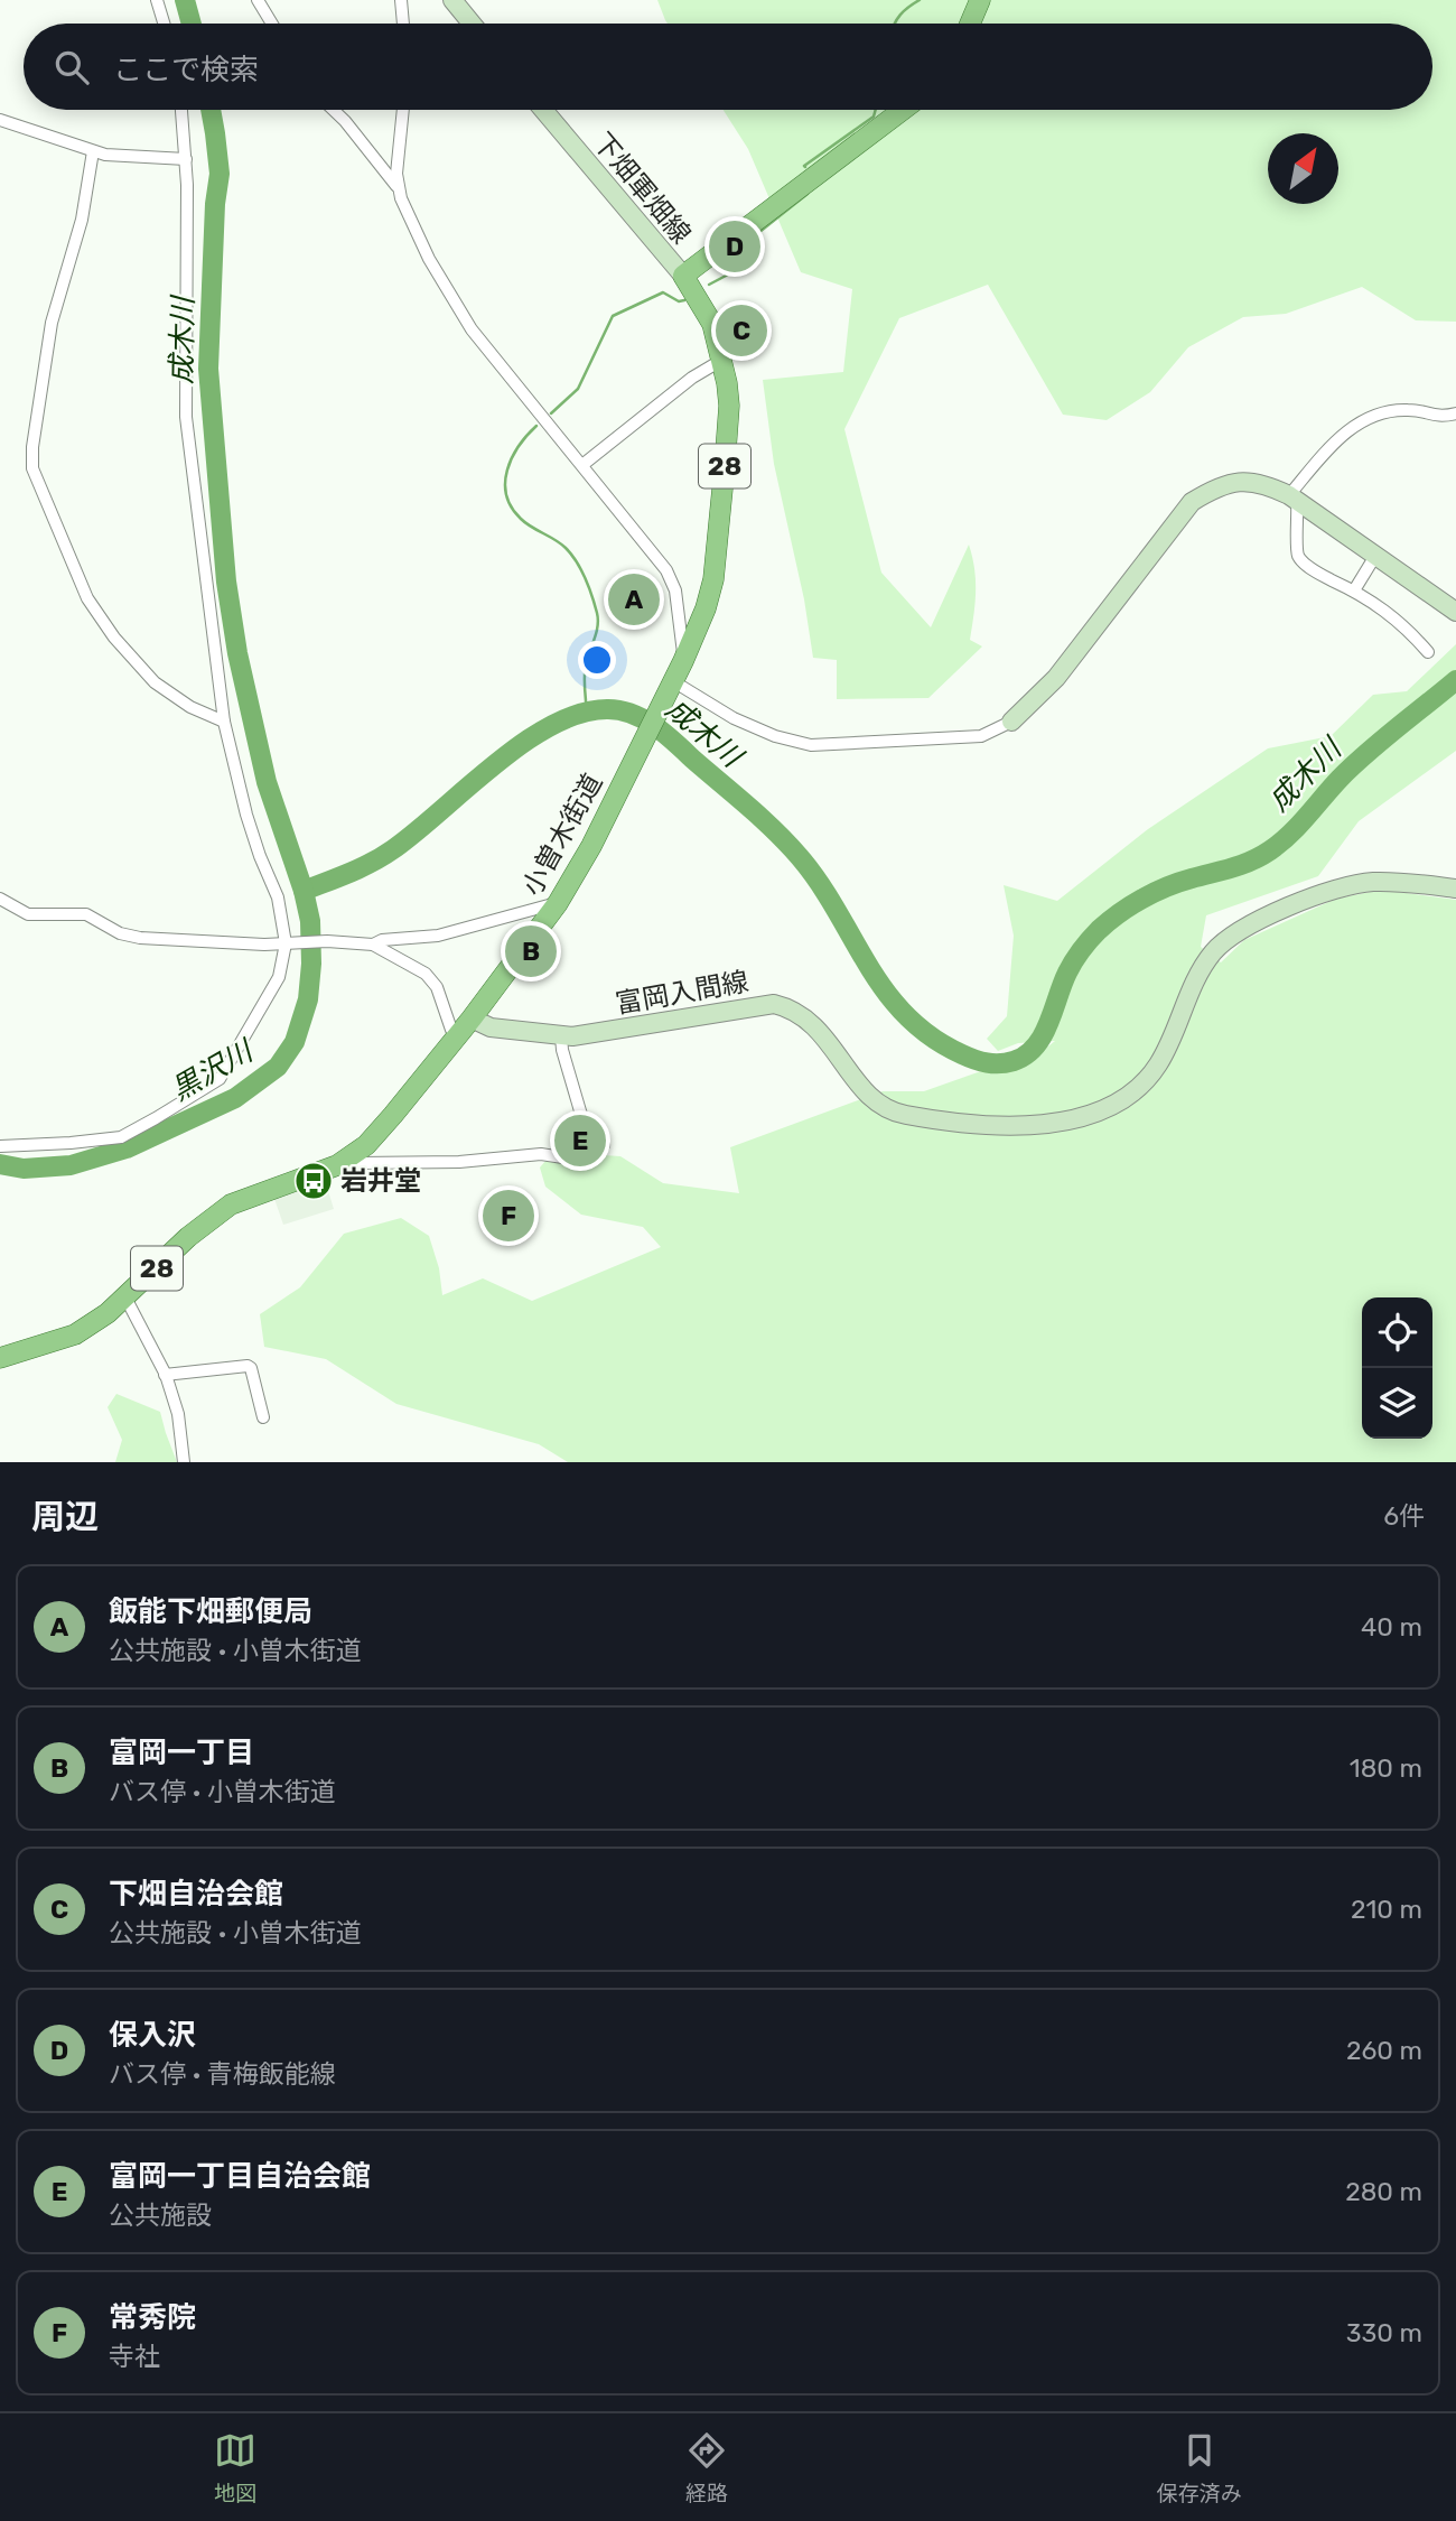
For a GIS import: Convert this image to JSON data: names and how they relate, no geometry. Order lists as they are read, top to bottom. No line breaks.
{"streets":{"main road":["下畑軍畑線","28","小曽木街道","富岡入間線"]},"crossings":[["下畑軍畑線","小曽木街道"],["小曽木街道","富岡入間線"]],"water":["成木川","黒沢川"],"places":{"bus stop":["岩井堂"]},"north":"top right","page":{"search":"ここで検索","pins":["D","C","A","B","E","F"],"heading":["周辺","6件"],"list":[{"mark":"A","name":"飯能下畑郵便局","note":"公共施設 · 小曽木街道","value":"40 m"},{"mark":"B","name":"富岡一丁目","note":"バス停 · 小曽木街道","value":"180 m"},{"mark":"C","name":"下畑自治会館","note":"公共施設 · 小曽木街道","value":"210 m"},{"mark":"D","name":"保入沢","note":"バス停 · 青梅飯能線","value":"260 m"},{"mark":"E","name":"富岡一丁目自治会館","note":"公共施設","value":"280 m"},{"mark":"F","name":"常秀院","note":"寺社","value":"330 m"}],"nav":["地図","経路","保存済み"]}}
